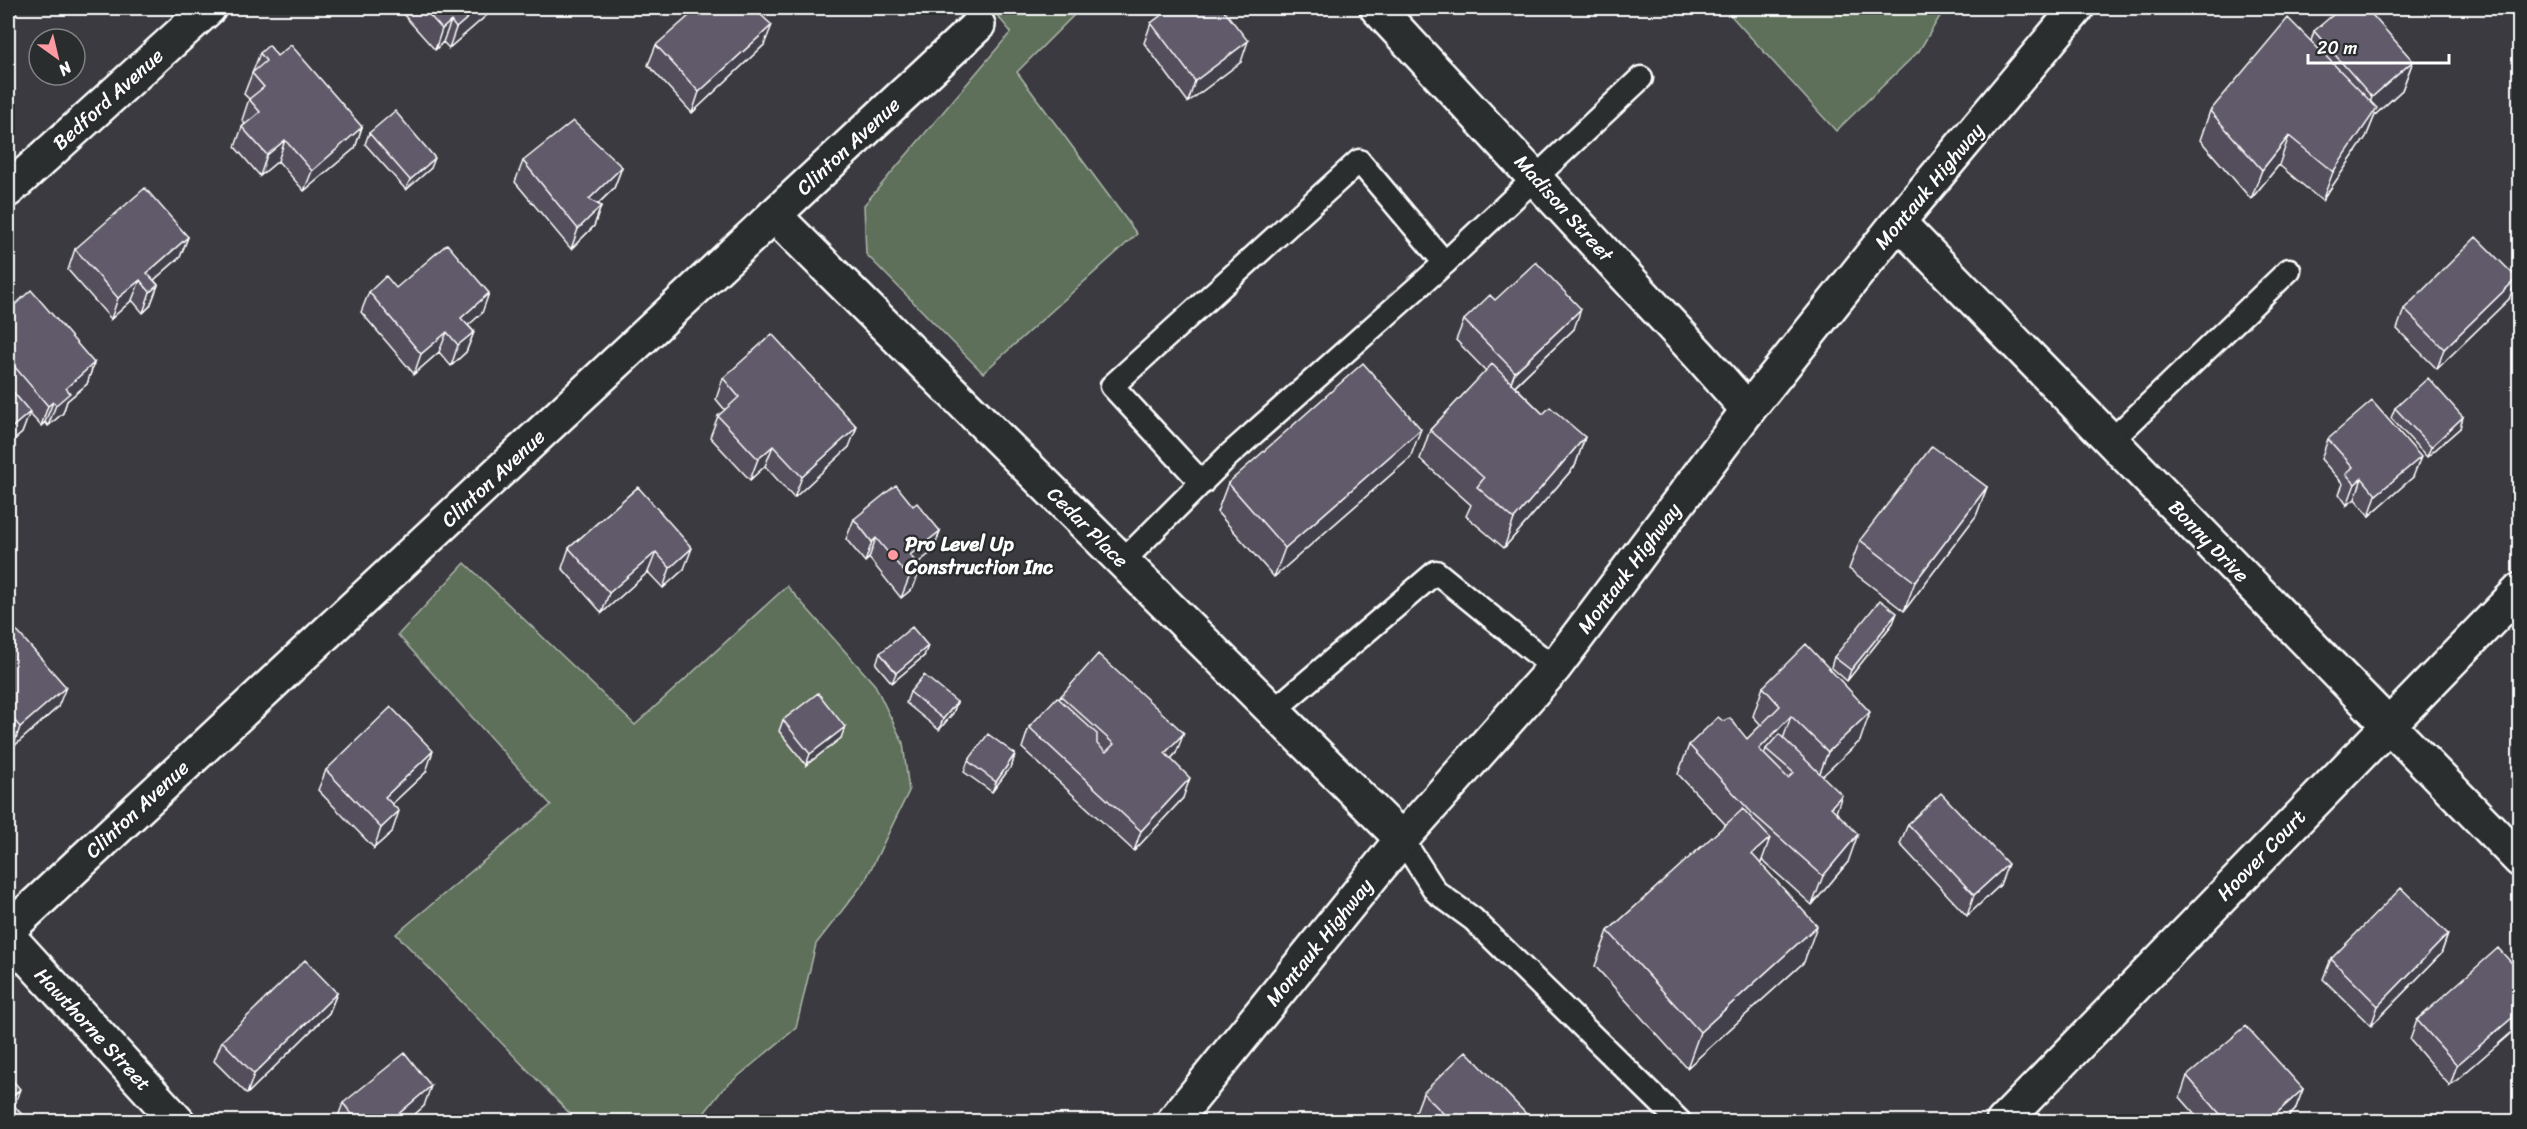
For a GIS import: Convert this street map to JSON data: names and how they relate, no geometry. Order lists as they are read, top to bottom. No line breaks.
{"streets":{"street":["Bedford Avenue","Clinton Avenue","Montauk Highway","Madison Street","Cedar Place","Bonny Drive","Hoover Court","Hawthorne Street"]},"crossings":[["Clinton Avenue","Cedar Place"],["Montauk Highway","Madison Street"],["Montauk Highway","Cedar Place"],["Montauk Highway","Bonny Drive"],["Bonny Drive","Hoover Court"]],"places":["Pro Level Up Construction Inc"],"scale_bar":"20 m","north":"bottom right"}
